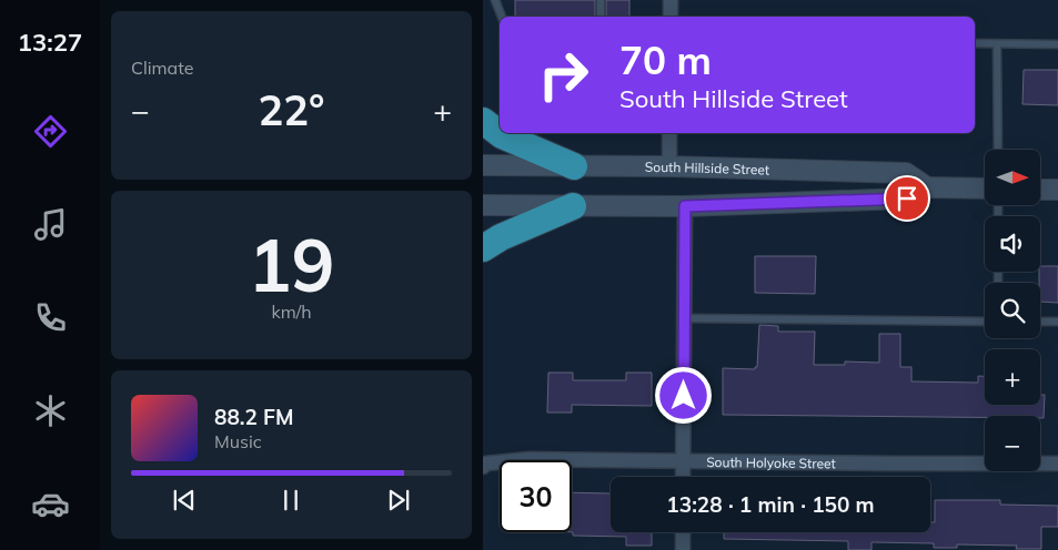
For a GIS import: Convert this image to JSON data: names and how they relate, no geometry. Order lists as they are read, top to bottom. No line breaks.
{"streets":{"main road":["South Hillside Street"],"street":["South Holyoke Street"]},"north":"right","page":{"tabs":"13:27","tile":["Climate",["19","km/h"]],"turn":["70 m","South Hillside Street"],"heat":["−","22°","+"],"map_buttons":["+","−"],"song":["88.2 FM","Music"],"limit":"30","trip":"13:28 · 1 min · 150 m"}}
